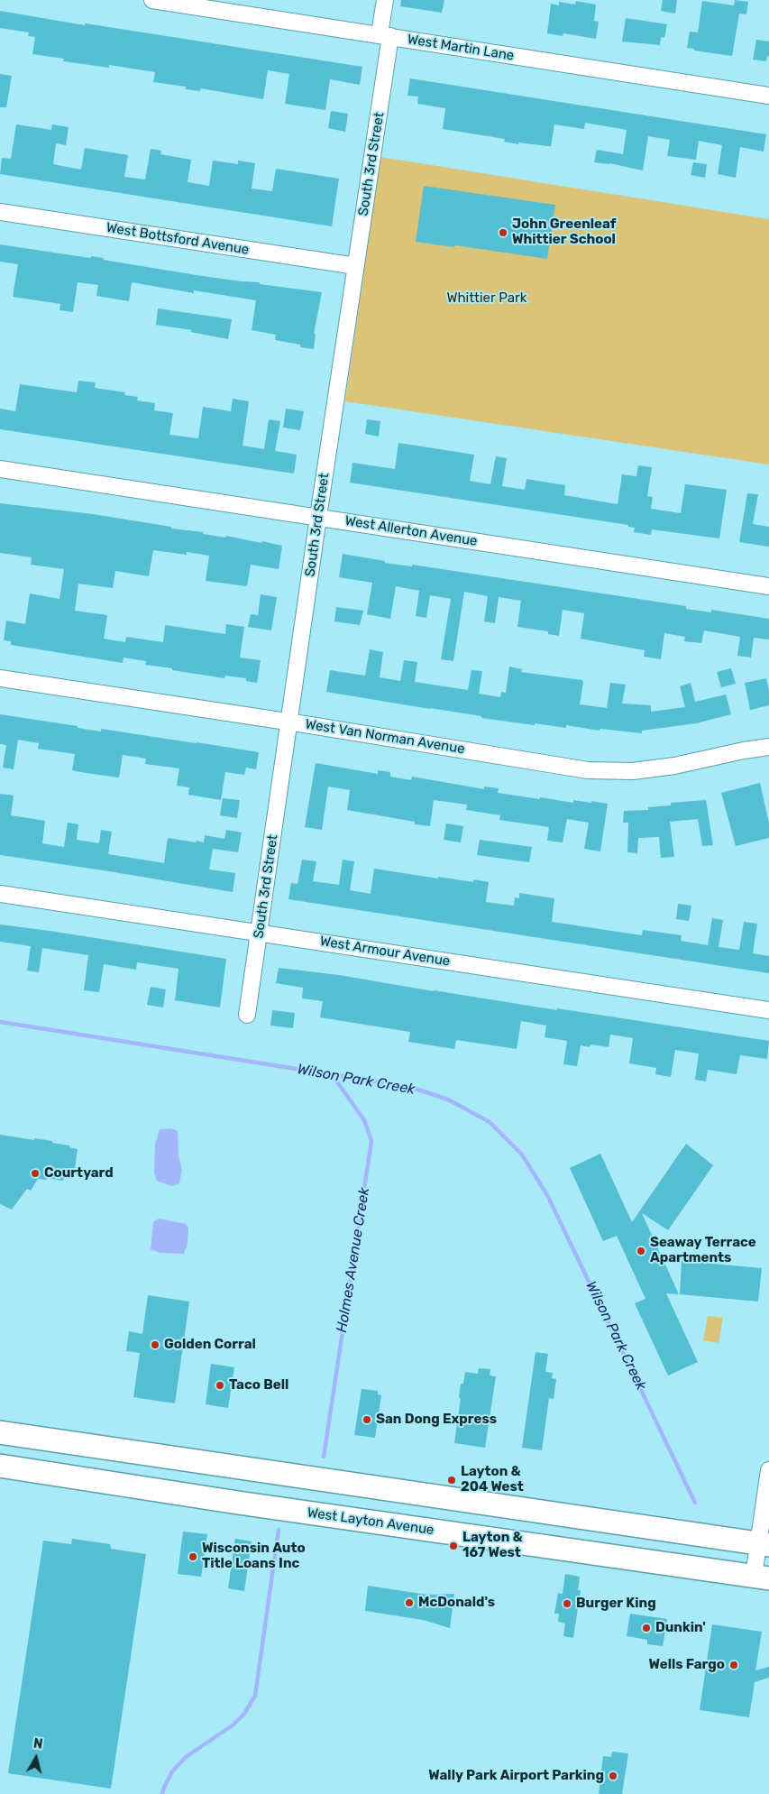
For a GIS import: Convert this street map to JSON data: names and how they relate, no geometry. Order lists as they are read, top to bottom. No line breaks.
{"streets":{"main road":["West Layton Avenue"],"street":["West Martin Lane","South 3rd Street","West Bottsford Avenue","West Allerton Avenue","West Van Norman Avenue","West Armour Avenue"]},"crossings":[["West Martin Lane","South 3rd Street"],["South 3rd Street","West Bottsford Avenue"],["South 3rd Street","West Allerton Avenue"],["South 3rd Street","West Van Norman Avenue"],["South 3rd Street","West Armour Avenue"]],"water":["Wilson Park Creek","Holmes Avenue Creek"],"parks":["Whittier Park"],"places":["John Greenleaf Whittier School","Courtyard","Seaway Terrace Apartments","Golden Corral","Taco Bell","San Dong Express","Layton & 204 West","Layton & 167 West","Wisconsin Auto Title Loans Inc","McDonald's","Burger King","Dunkin'","Wells Fargo","Wally Park Airport Parking"],"north":"top"}
